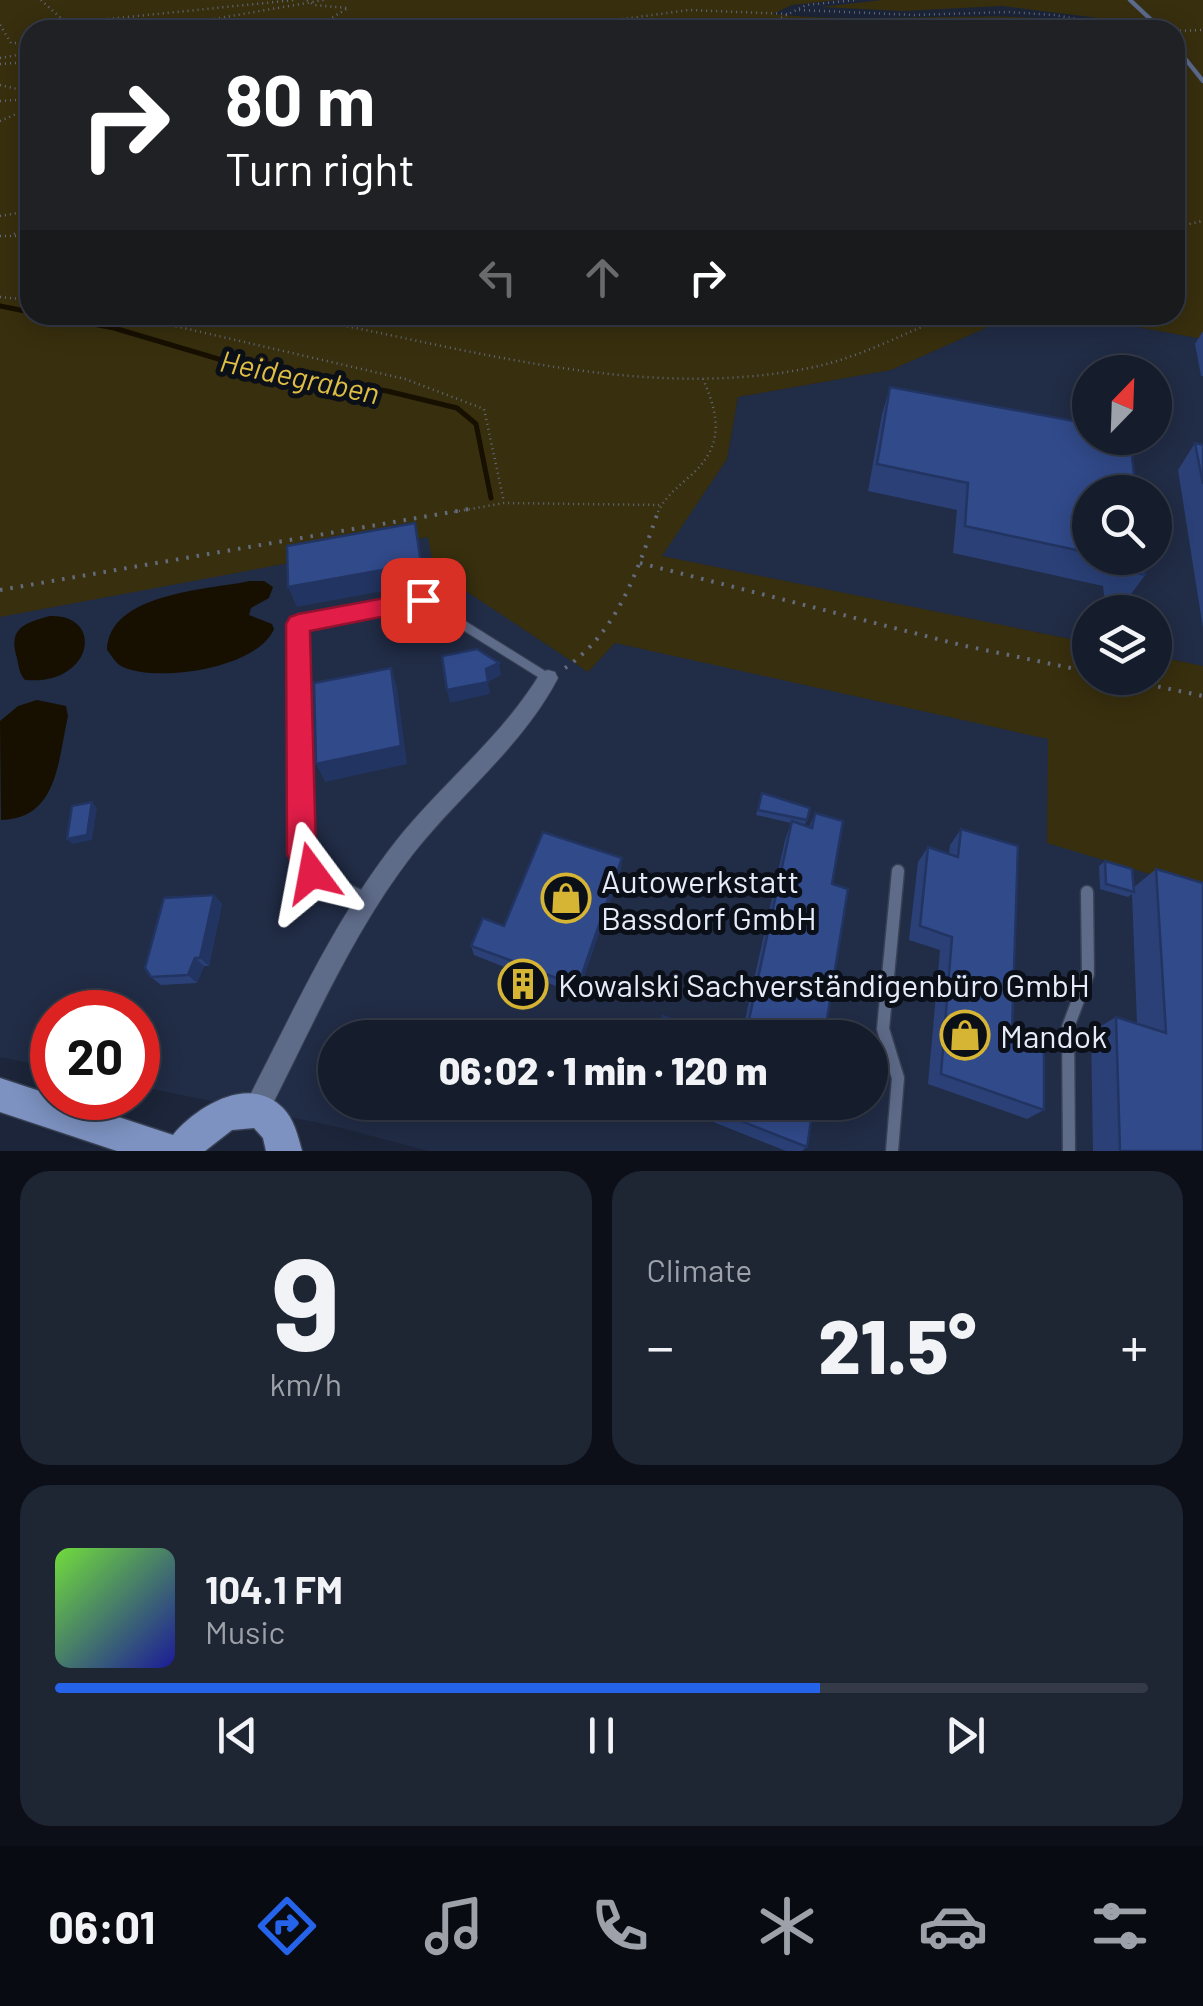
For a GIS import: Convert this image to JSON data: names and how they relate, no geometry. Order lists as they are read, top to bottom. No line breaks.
{"water":["Heidegraben"],"places":{"shop":["Autowerkstatt Bassdorf GmbH","Mandok"],"building":["Kowalski Sachverständigenbüro GmbH"]},"north":"top right","page":{"turn":["80 m","Turn right"],"limit":"20","trip":"06:02 · 1 min · 120 m","tile":[["9","km/h"],"Climate"],"heat":["−","21.5°","+"],"song":["104.1 FM","Music"],"tabs":"06:01"}}
